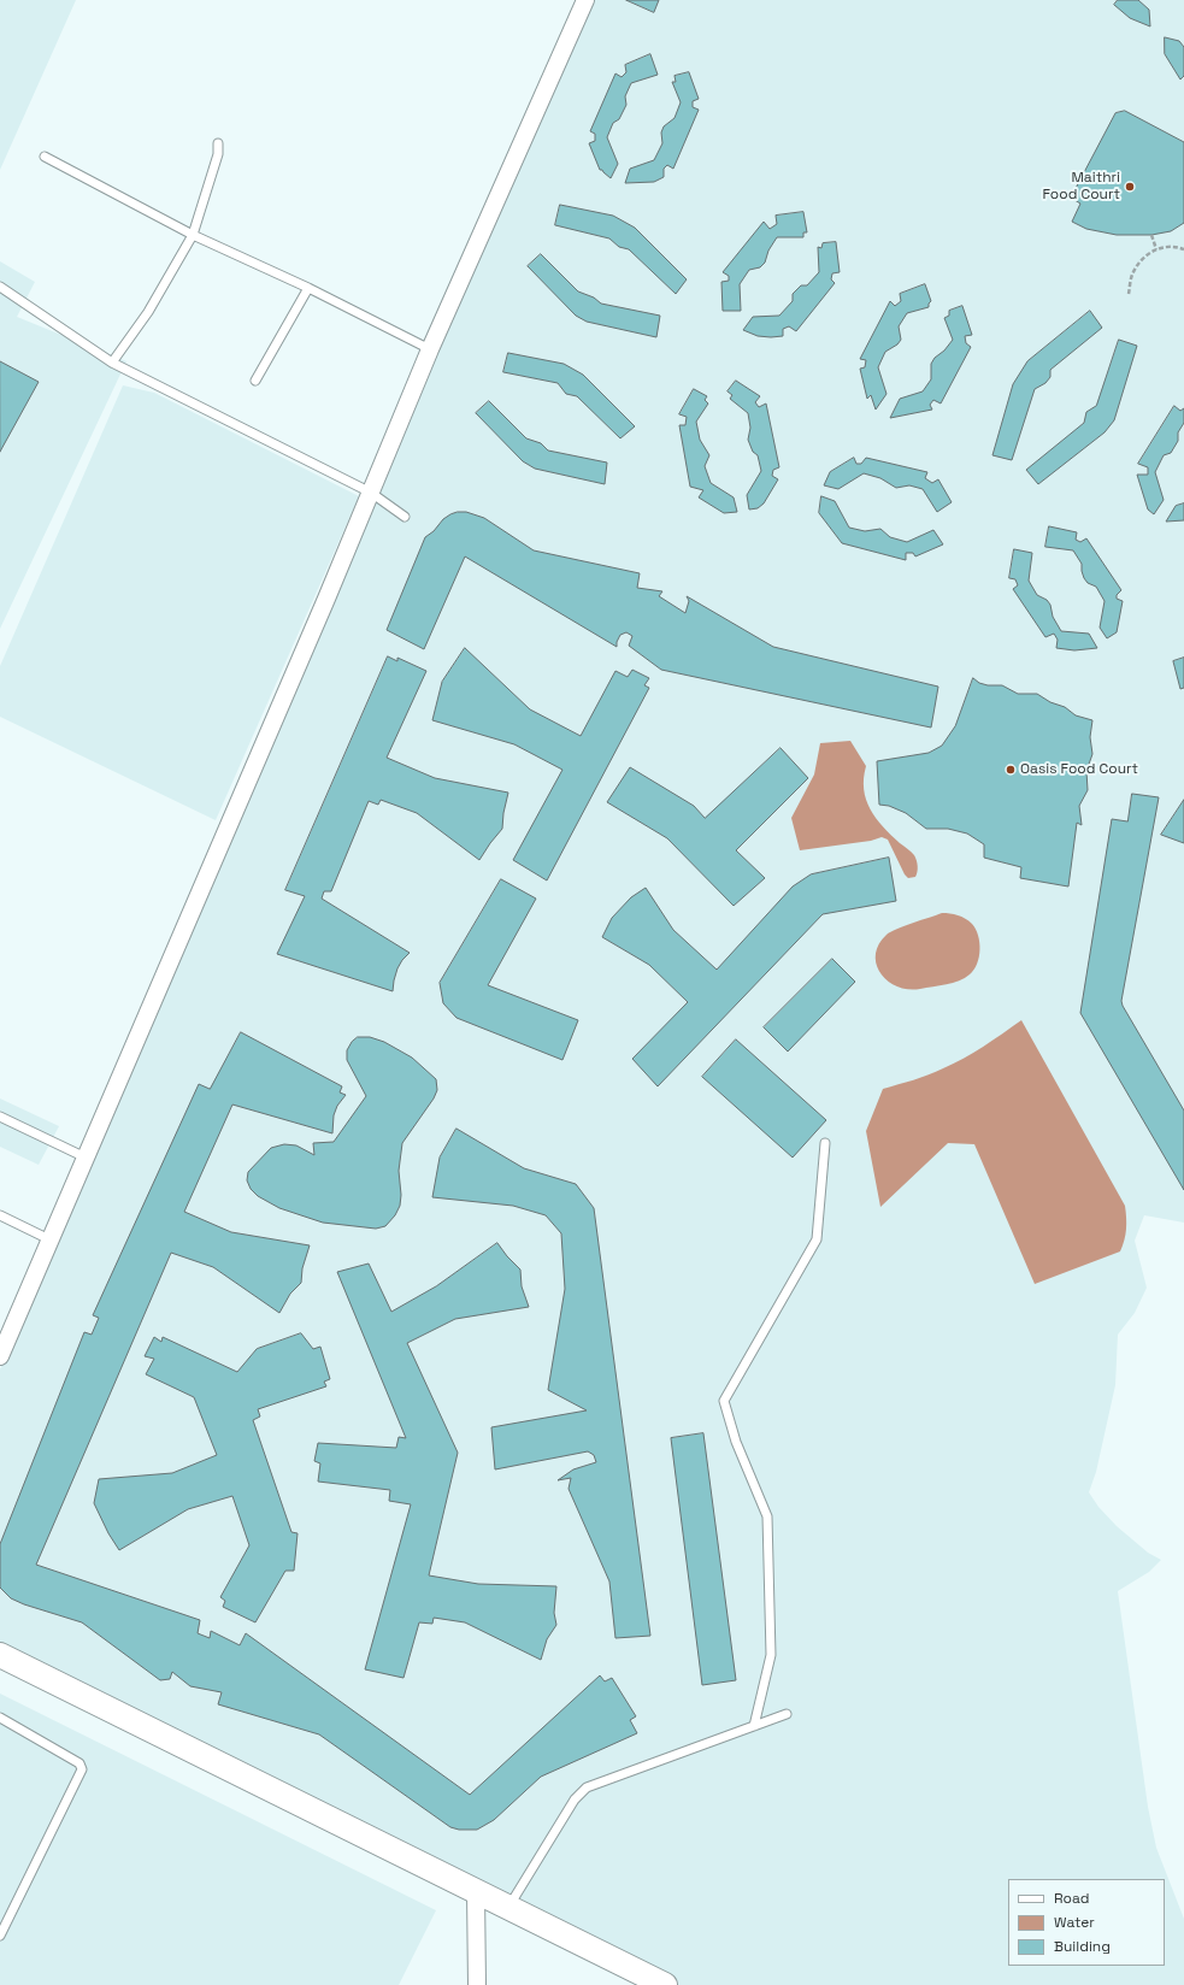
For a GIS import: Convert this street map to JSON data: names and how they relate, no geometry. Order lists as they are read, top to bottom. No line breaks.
{"places":["Maithri Food Court","Oasis Food Court"],"legend":["Road","Water","Building"]}
